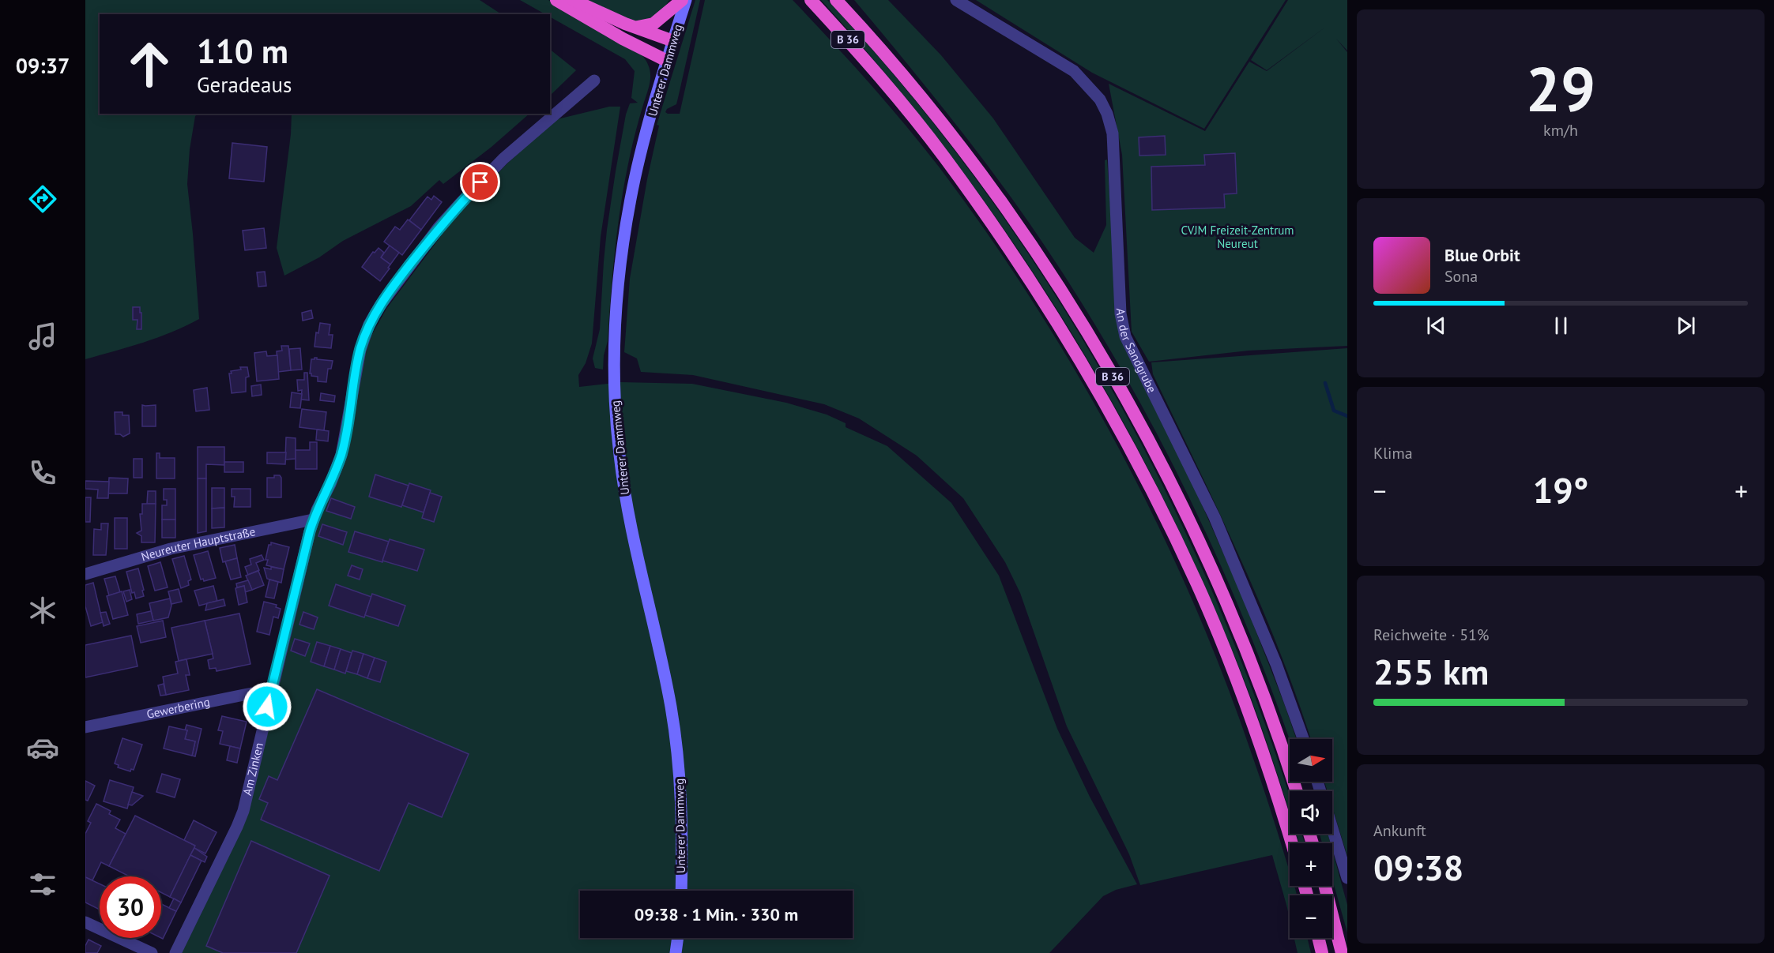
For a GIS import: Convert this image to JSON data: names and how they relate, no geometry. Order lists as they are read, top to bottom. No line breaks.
{"streets":{"highway":["B 36"],"main road":["Unterer Dammweg"],"street":["An der Sandgrube","Neureuter Hauptstraße","Gewerbering","Am Zinken"]},"crossings":[["Neureuter Hauptstraße","Am Zinken"],["Gewerbering","Am Zinken"]],"parks":["CVJM Freizeit-Zentrum Neureut"],"north":"right","page":{"tabs":"09:37","tile":[["29","km/h"],"Klima",["Reichweite · 51%","255 km"],["Ankunft","09:38"]],"turn":["110 m","Geradeaus"],"song":["Blue Orbit","Sona"],"heat":["−","19°","+"],"map_buttons":["+","−"],"limit":"30","trip":"09:38 · 1 Min. · 330 m"}}
